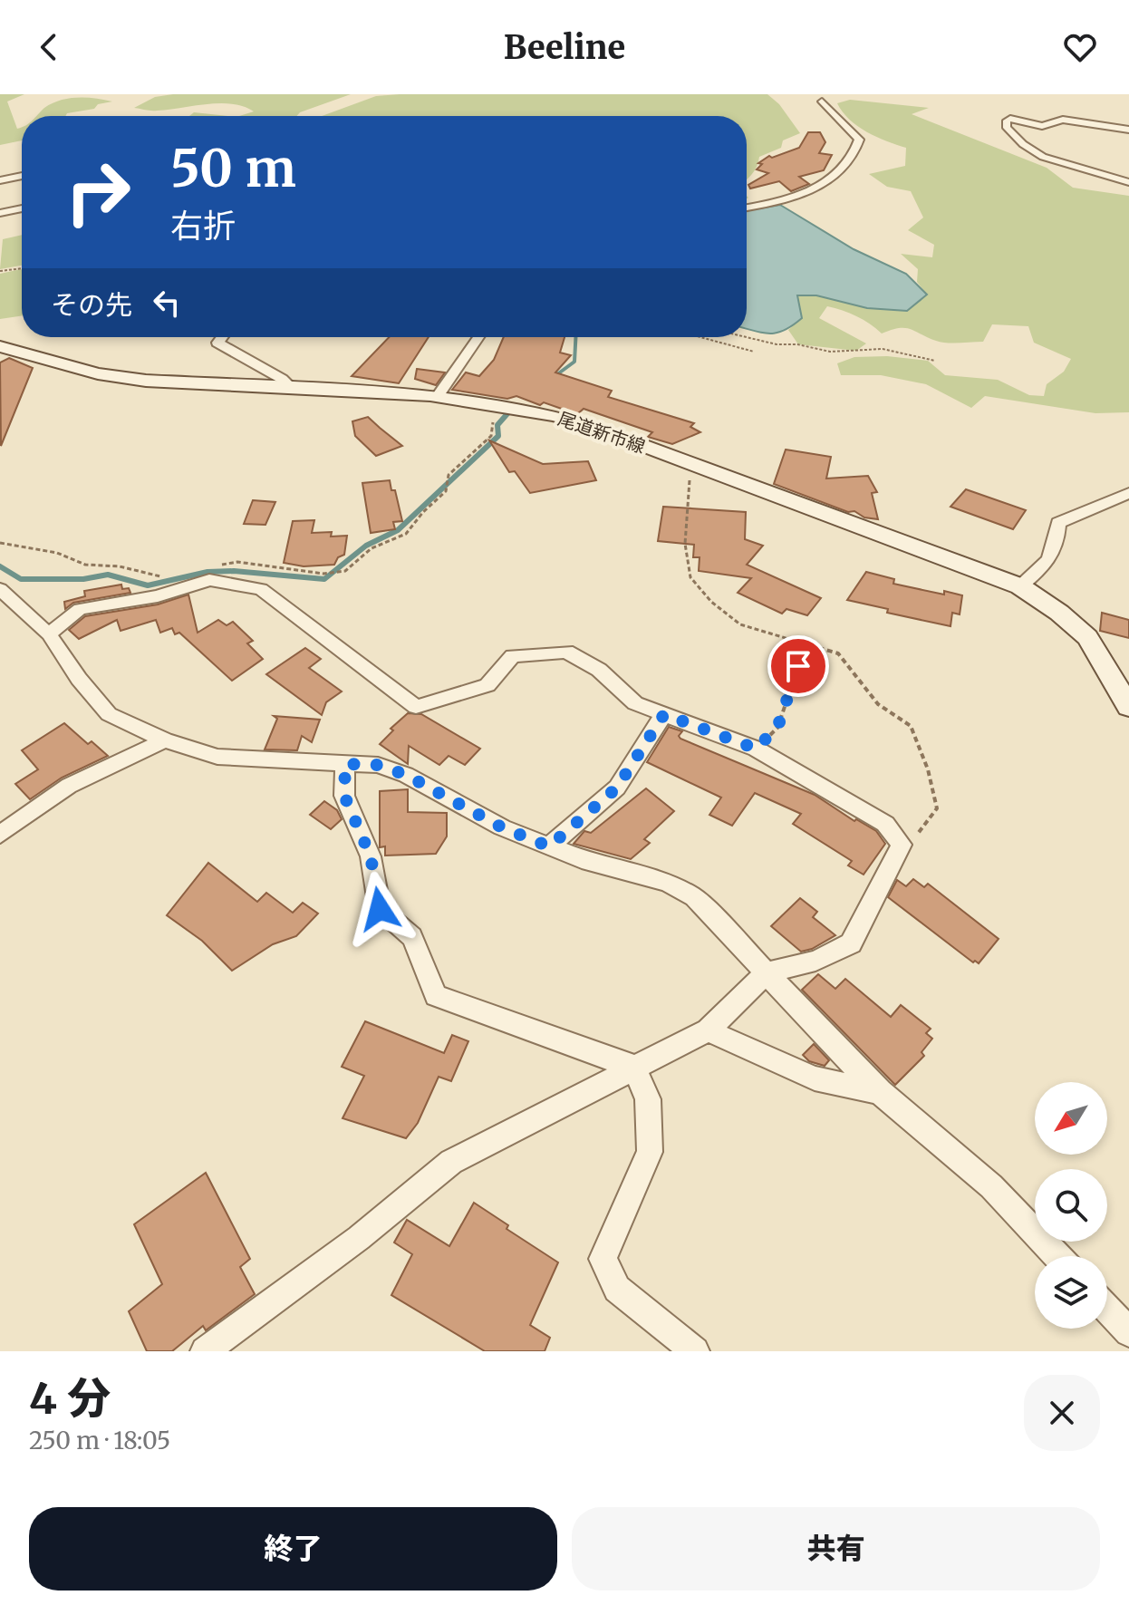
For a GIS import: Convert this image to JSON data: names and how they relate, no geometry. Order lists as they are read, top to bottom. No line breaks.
{"streets":{"main road":["尾道新市線"]},"north":"bottom left","page":{"header":"Beeline","turn":["50 m","右折"],"then":"その先","heading":["4 分","250 m · 18:05"],"buttons":["終了","共有"]}}
